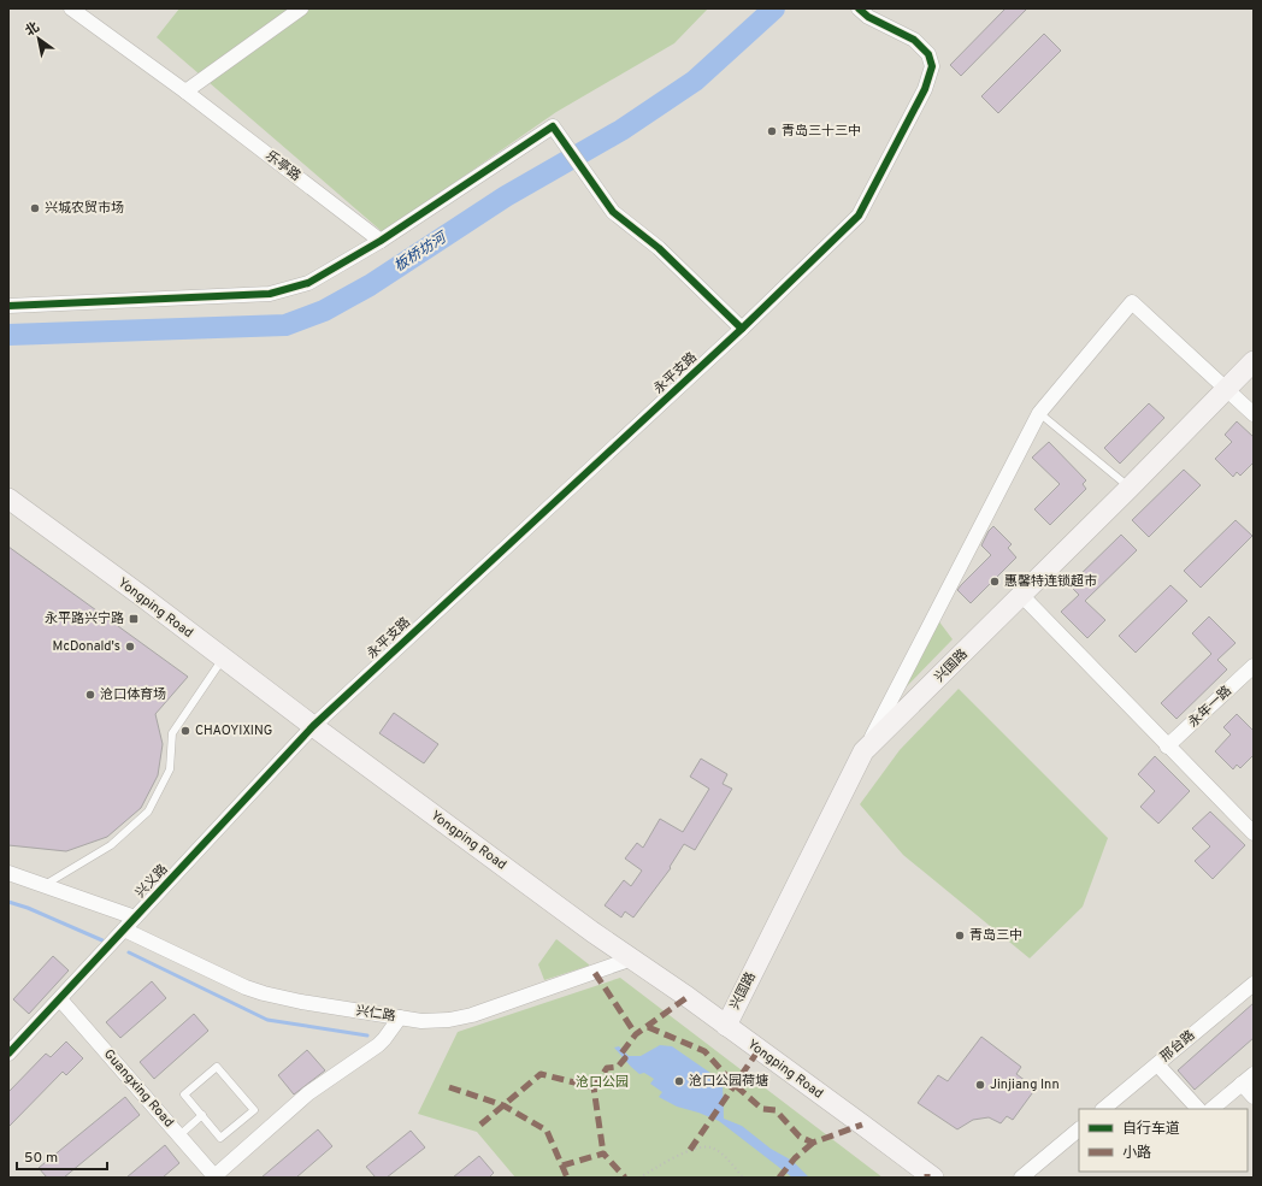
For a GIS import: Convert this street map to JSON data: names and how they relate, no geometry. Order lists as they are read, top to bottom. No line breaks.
{"streets":{"main road":["Yongping Road","兴国路"],"street":["乐亭路","永平支路","永年一路","兴义路","兴仁路","邢台路","Guangxing Road"]},"crossings":[["永平支路","Yongping Road"],["永平支路","兴义路"],["Yongping Road","兴国路"],["Yongping Road","兴义路"],["Yongping Road","兴仁路"],["兴义路","兴仁路"],["兴义路","Guangxing Road"]],"water":["板桥坊河"],"parks":["沧口公园"],"places":{"other":["青岛三十三中","兴城农贸市场","惠馨特连锁超市","McDonald's","沧口体育场","CHAOYIXING","青岛三中","沧口公园荷塘","Jinjiang Inn"],"transit":["永平路兴宁路"]},"legend":["自行车道","小路"],"scale_bar":"50 m","north":"top left"}
